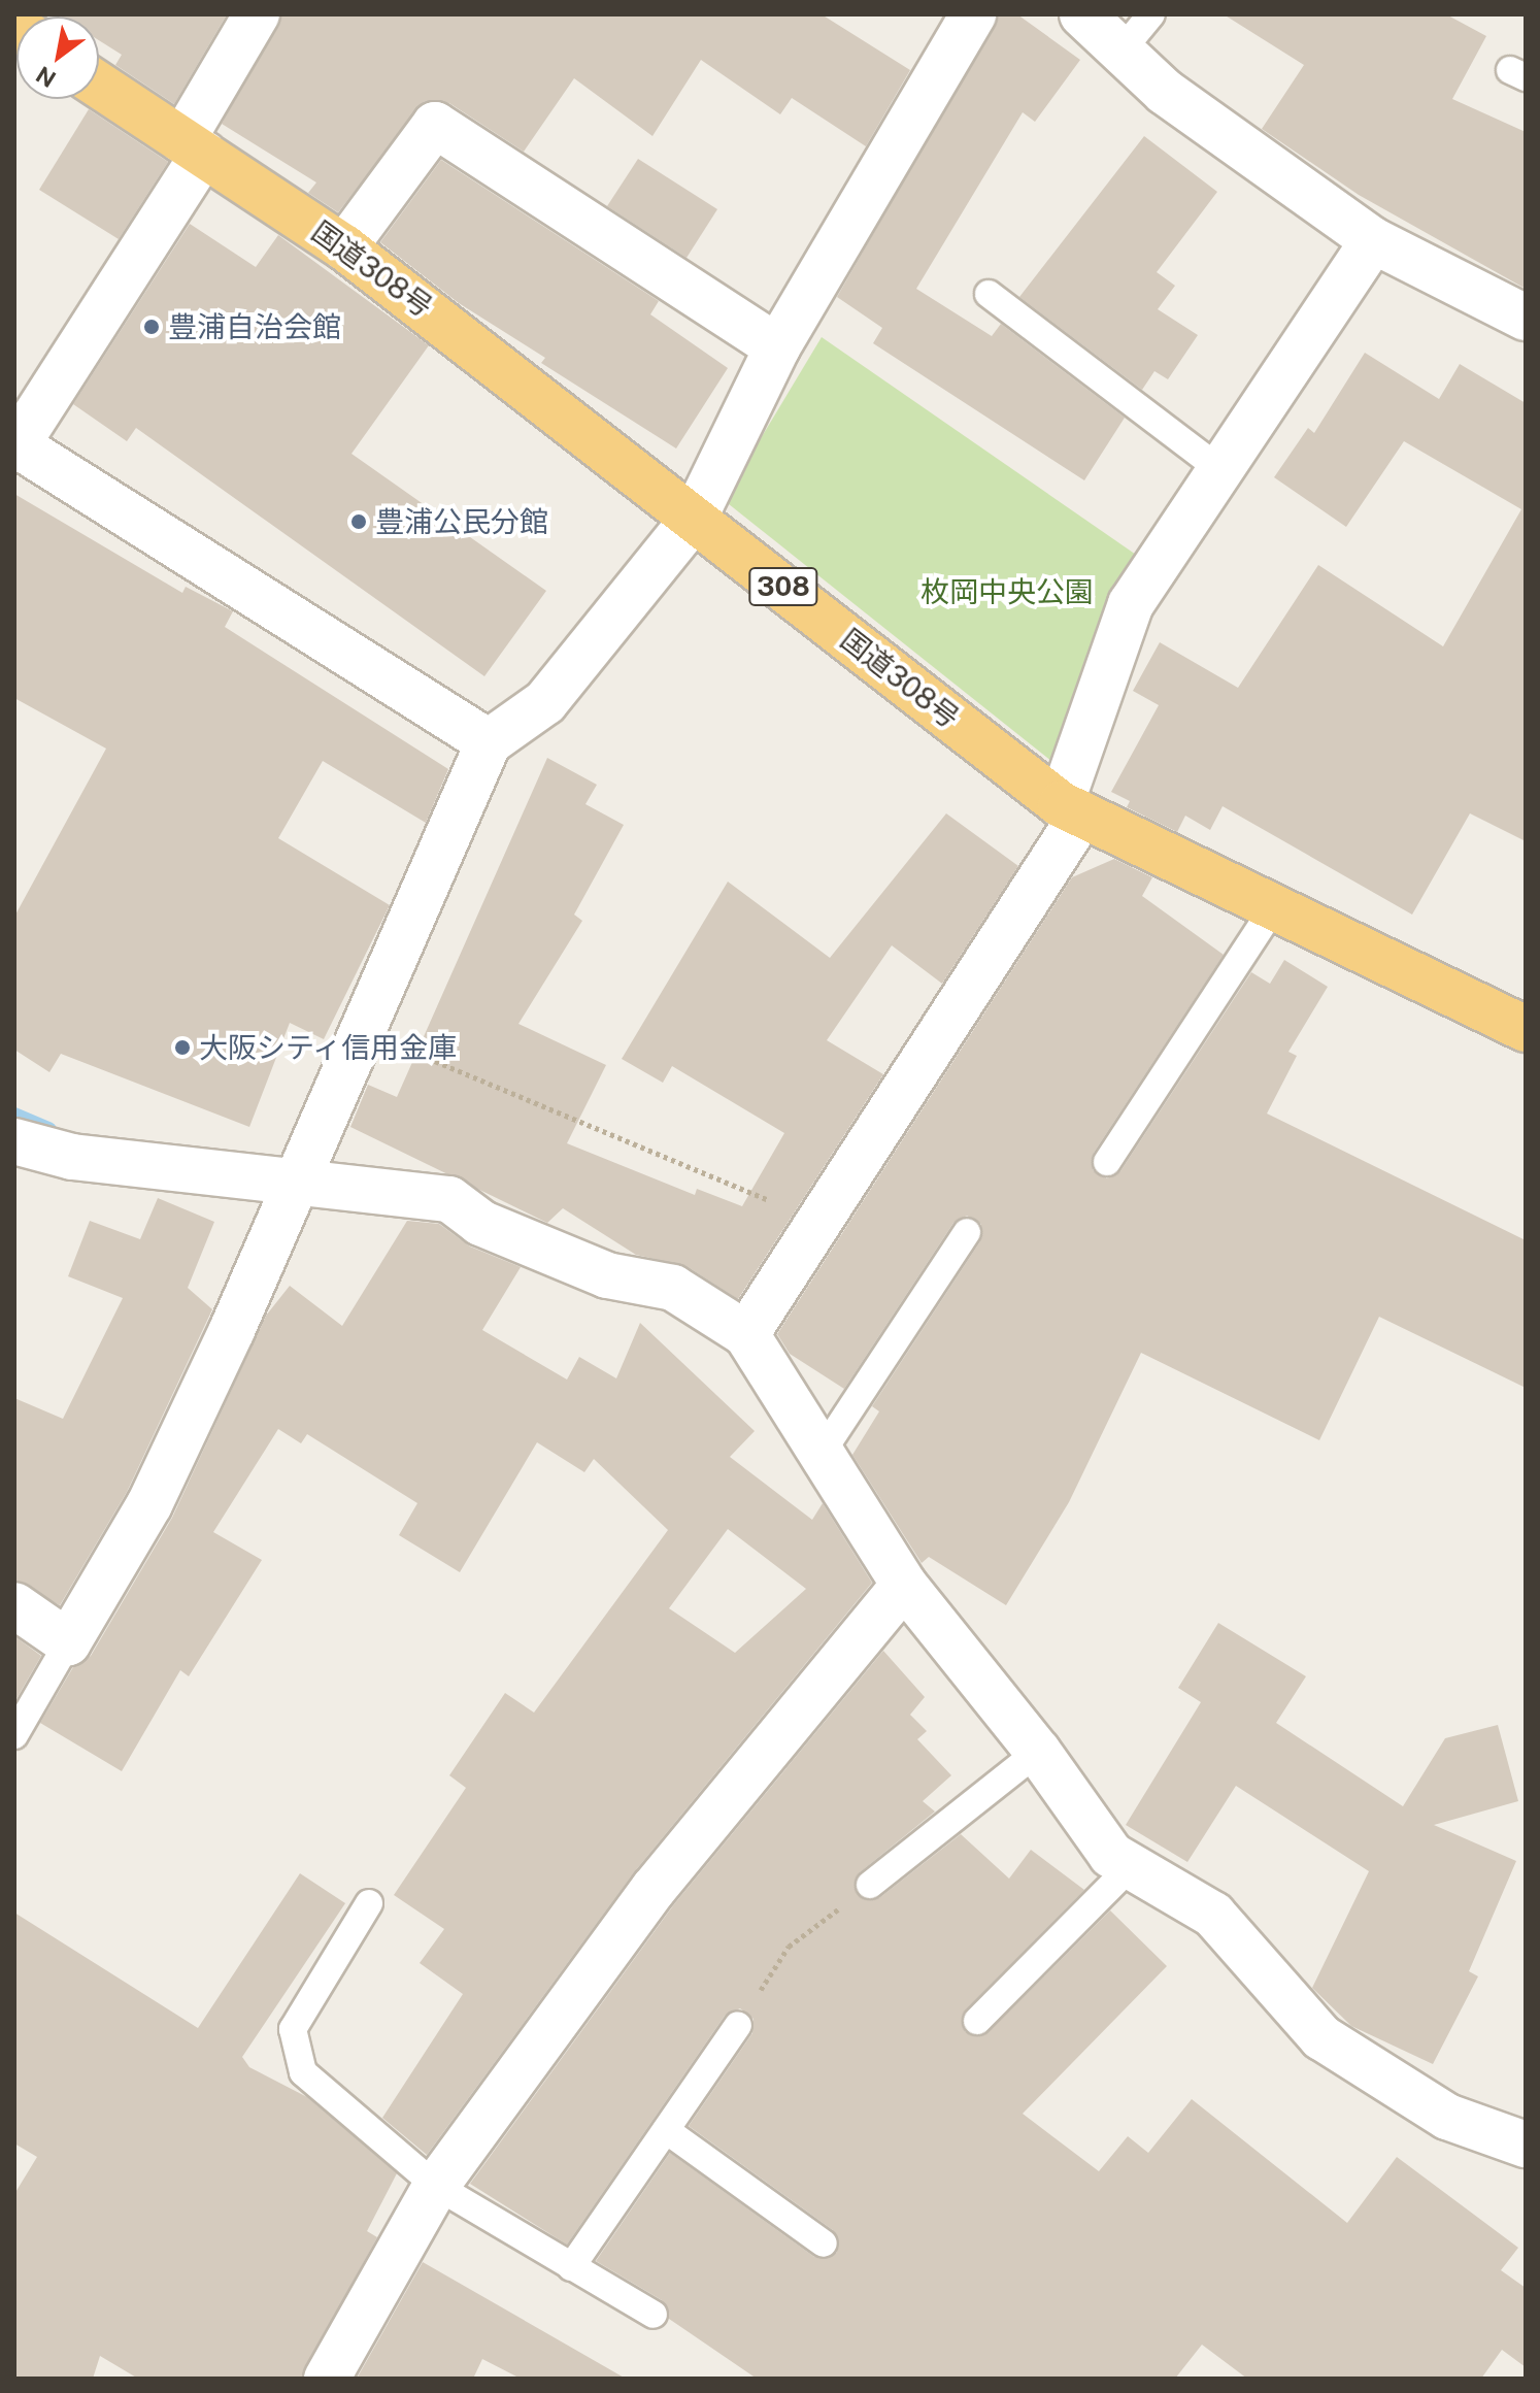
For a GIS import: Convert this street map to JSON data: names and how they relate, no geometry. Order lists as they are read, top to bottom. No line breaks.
{"streets":{"highway":["国道308号","308"]},"parks":["枚岡中央公園"],"places":["豊浦自治会館","豊浦公民分館","大阪シティ信用金庫"],"north":"bottom left"}
